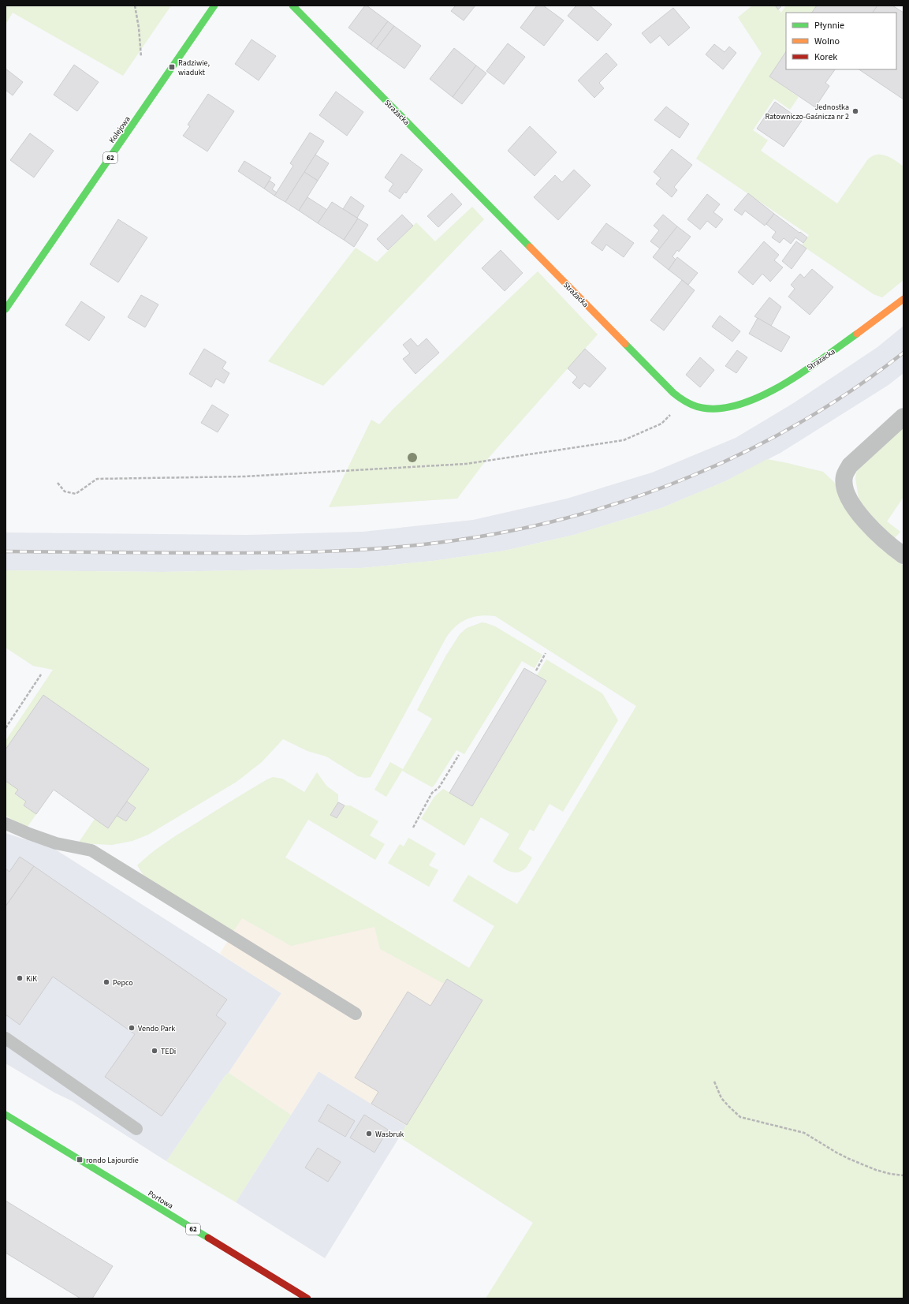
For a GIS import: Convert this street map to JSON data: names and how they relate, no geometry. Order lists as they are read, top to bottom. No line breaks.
{"streets":{"street":["Strażacka","Kolejowa","62","Portowa"]},"places":{"transit":["Radziwie, wiadukt","rondo Lajourdie"],"other":["Jednostka Ratowniczo-Gaśnicza nr 2","KiK","Pepco","Vendo Park","TEDi","Wasbruk"]},"legend":["Płynnie","Wolno","Korek"]}
